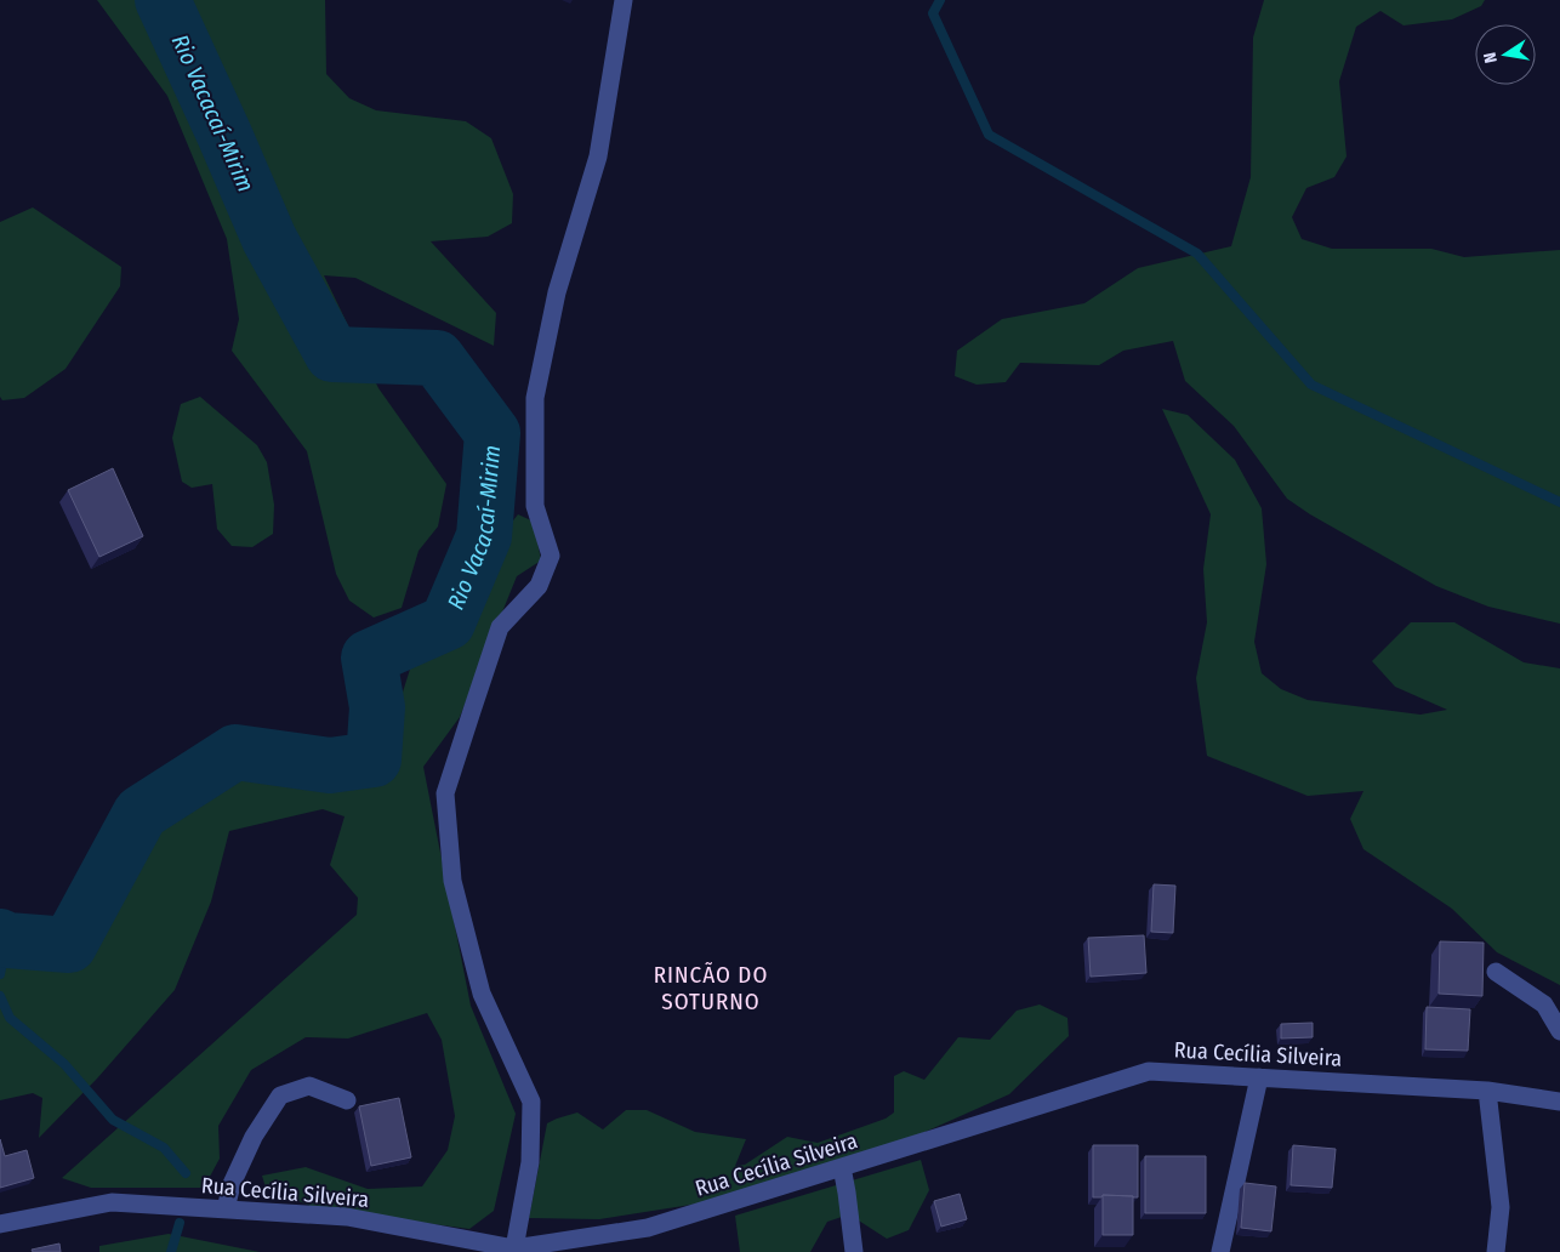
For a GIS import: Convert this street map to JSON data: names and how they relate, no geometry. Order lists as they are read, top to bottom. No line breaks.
{"streets":{"street":["Rua Cecília Silveira"]},"districts":["RINCÃO DO SOTURNO"],"water":["Rio Vacacaí-Mirim"],"north":"left"}
